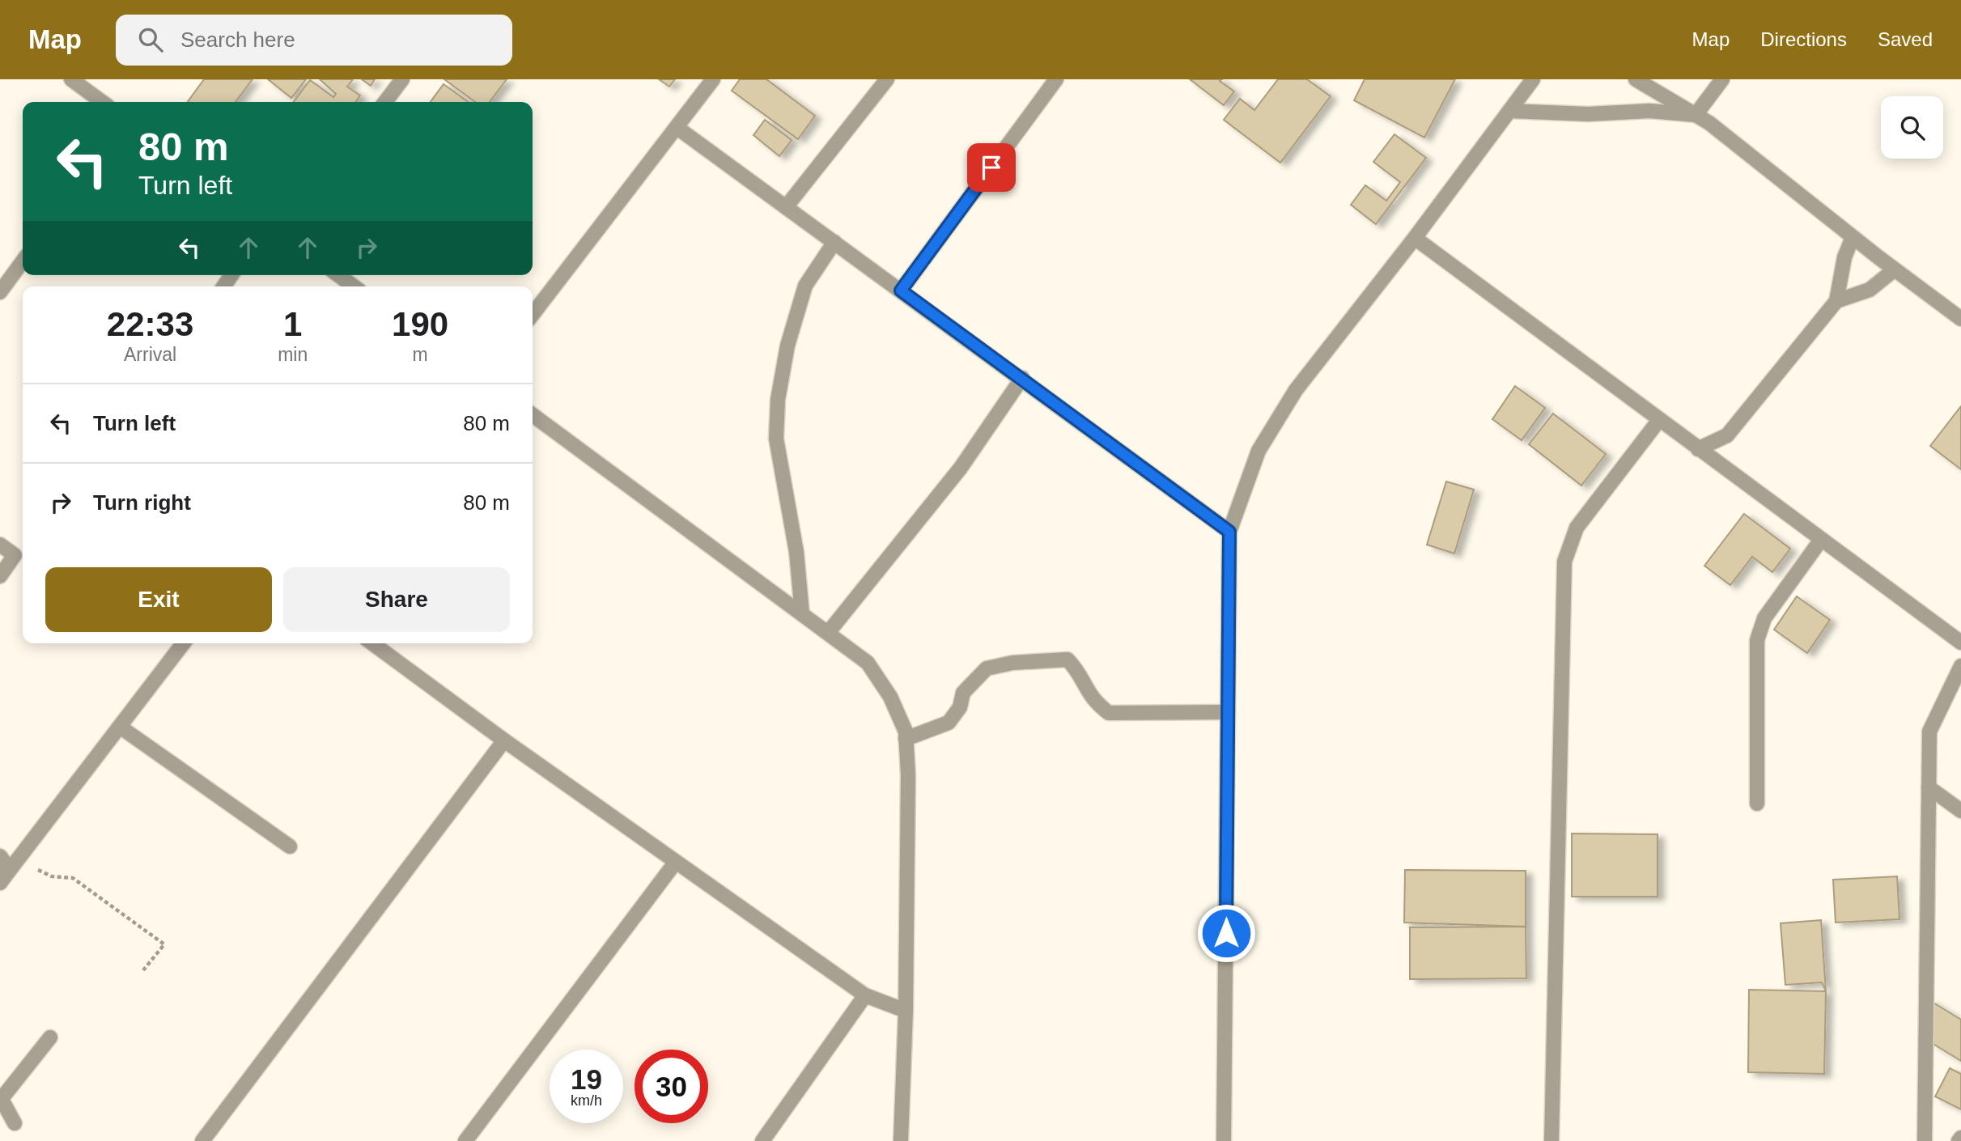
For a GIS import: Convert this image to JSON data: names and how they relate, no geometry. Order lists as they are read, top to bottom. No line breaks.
{"page":{"header":"Map","search":"Search here","nav":["Map","Directions","Saved"],"turn":["80 m","Turn left"],"eta":["22:33","Arrival","1","min","190","m"],"list":[{"name":"Turn left","value":"80 m"},{"name":"Turn right","value":"80 m"}],"buttons":["Exit","Share"],"speed":"19 km/h","limit":"30"}}
